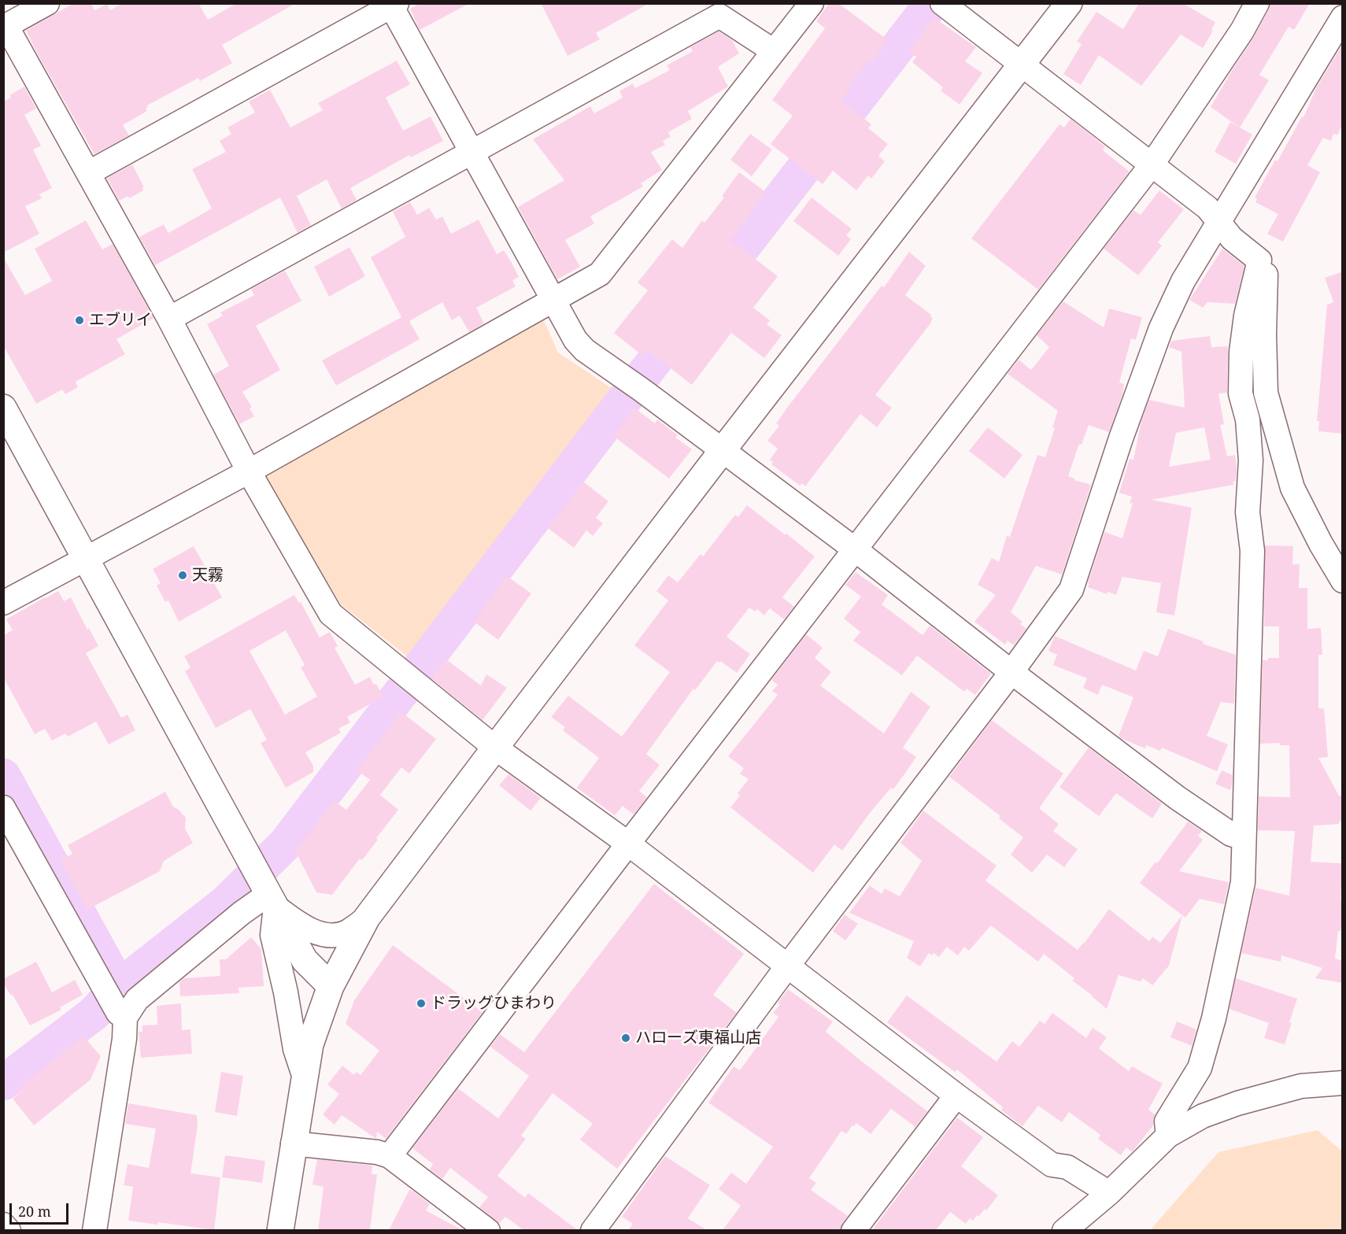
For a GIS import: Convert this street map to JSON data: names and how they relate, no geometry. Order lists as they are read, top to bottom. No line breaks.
{"places":["エブリイ","天霧","ドラッグひまわり","ハローズ東福山店"],"scale_bar":"20 m"}
